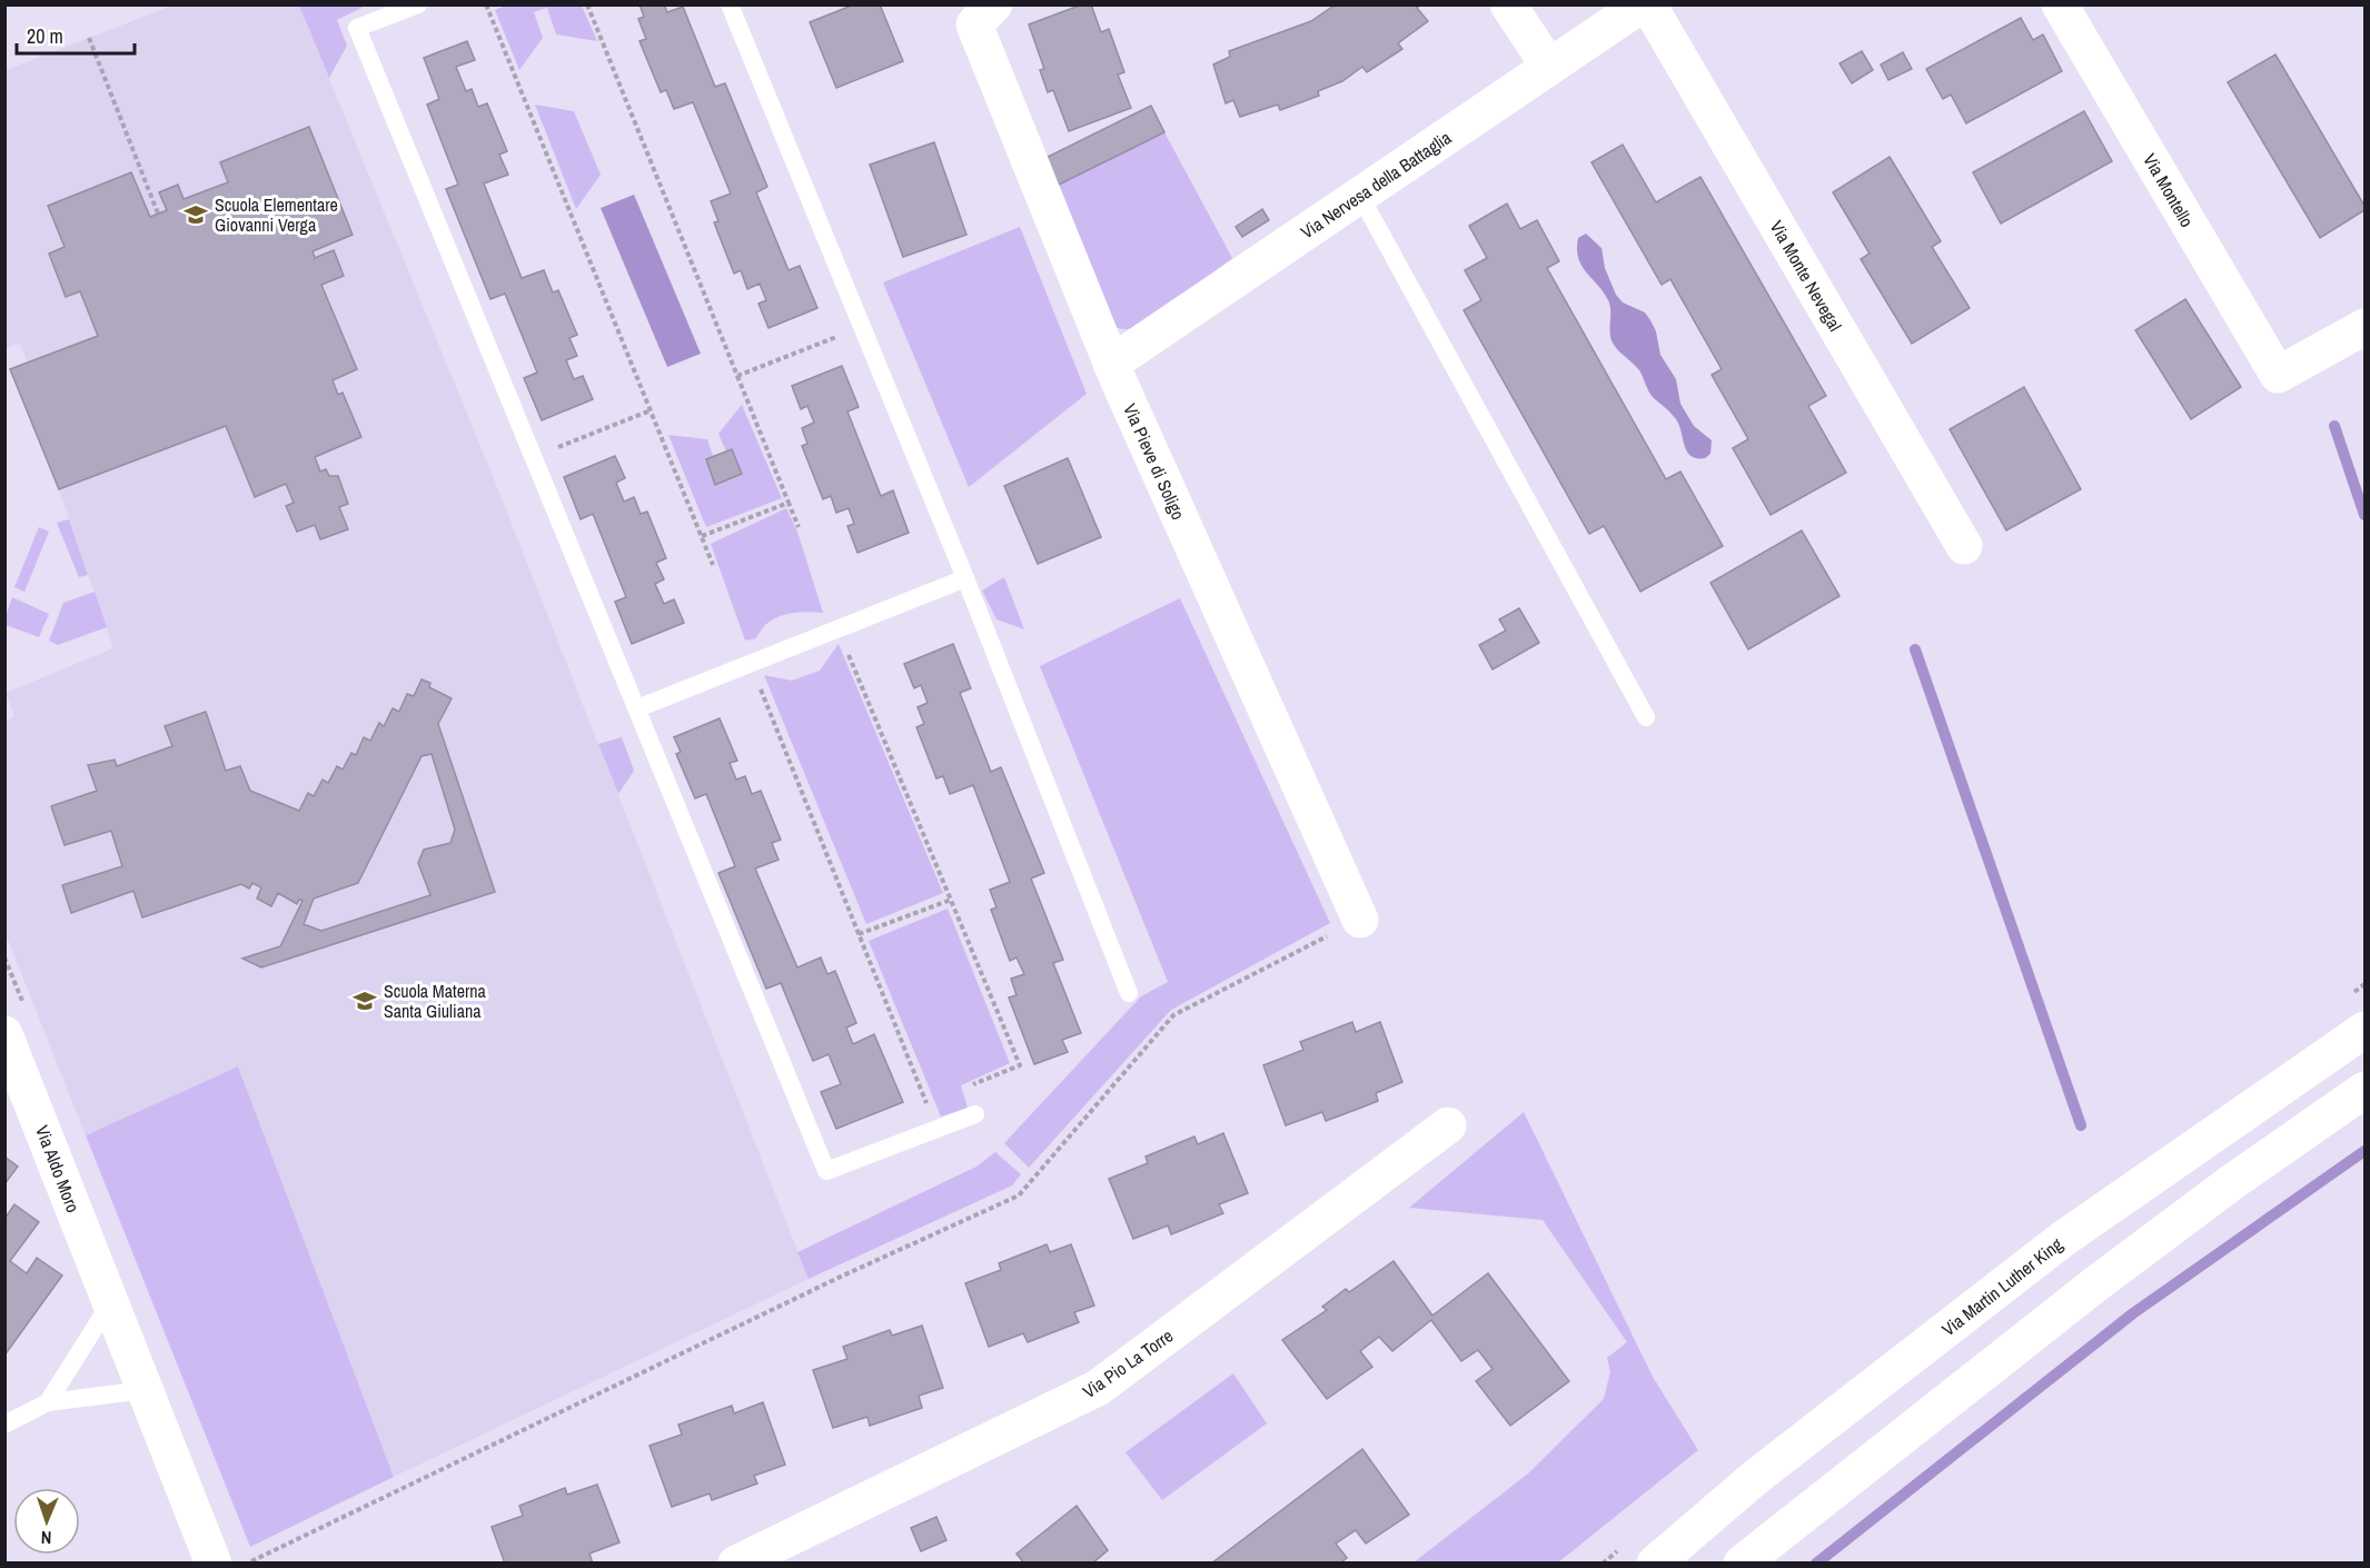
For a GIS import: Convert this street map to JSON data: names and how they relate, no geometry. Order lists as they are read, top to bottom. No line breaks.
{"streets":{"street":["Via Nervesa della Battaglia","Via Montello","Via Monte Nevegal","Via Pieve di Soligo","Via Aldo Moro","Via Martin Luther King","Via Pio La Torre"]},"crossings":[["Via Nervesa della Battaglia","Via Pieve di Soligo"]],"places":{"school or university":["Scuola Elementare Giovanni Verga","Scuola Materna Santa Giuliana"]},"scale_bar":"20 m","north":"bottom"}
